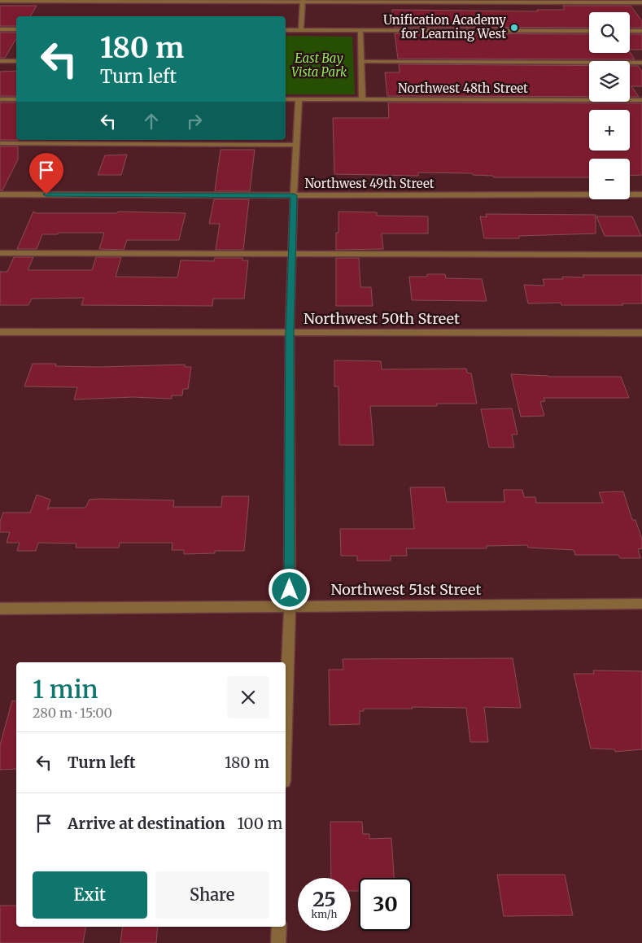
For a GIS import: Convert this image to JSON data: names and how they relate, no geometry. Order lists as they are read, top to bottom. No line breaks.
{"streets":{"street":["Northwest 48th Street","Northwest 49th Street","Northwest 50th Street","Northwest 51st Street"]},"parks":["East Bay Vista Park"],"places":["Unification Academy for Learning West"],"page":{"map_buttons":["+","−"],"turn":["180 m","Turn left"],"heading":["1 min","280 m · 15:00"],"list":[{"name":"Turn left","value":"180 m"},{"name":"Arrive at destination","value":"100 m"}],"buttons":["Exit","Share"],"speed":"25 km/h","limit":"30"}}
